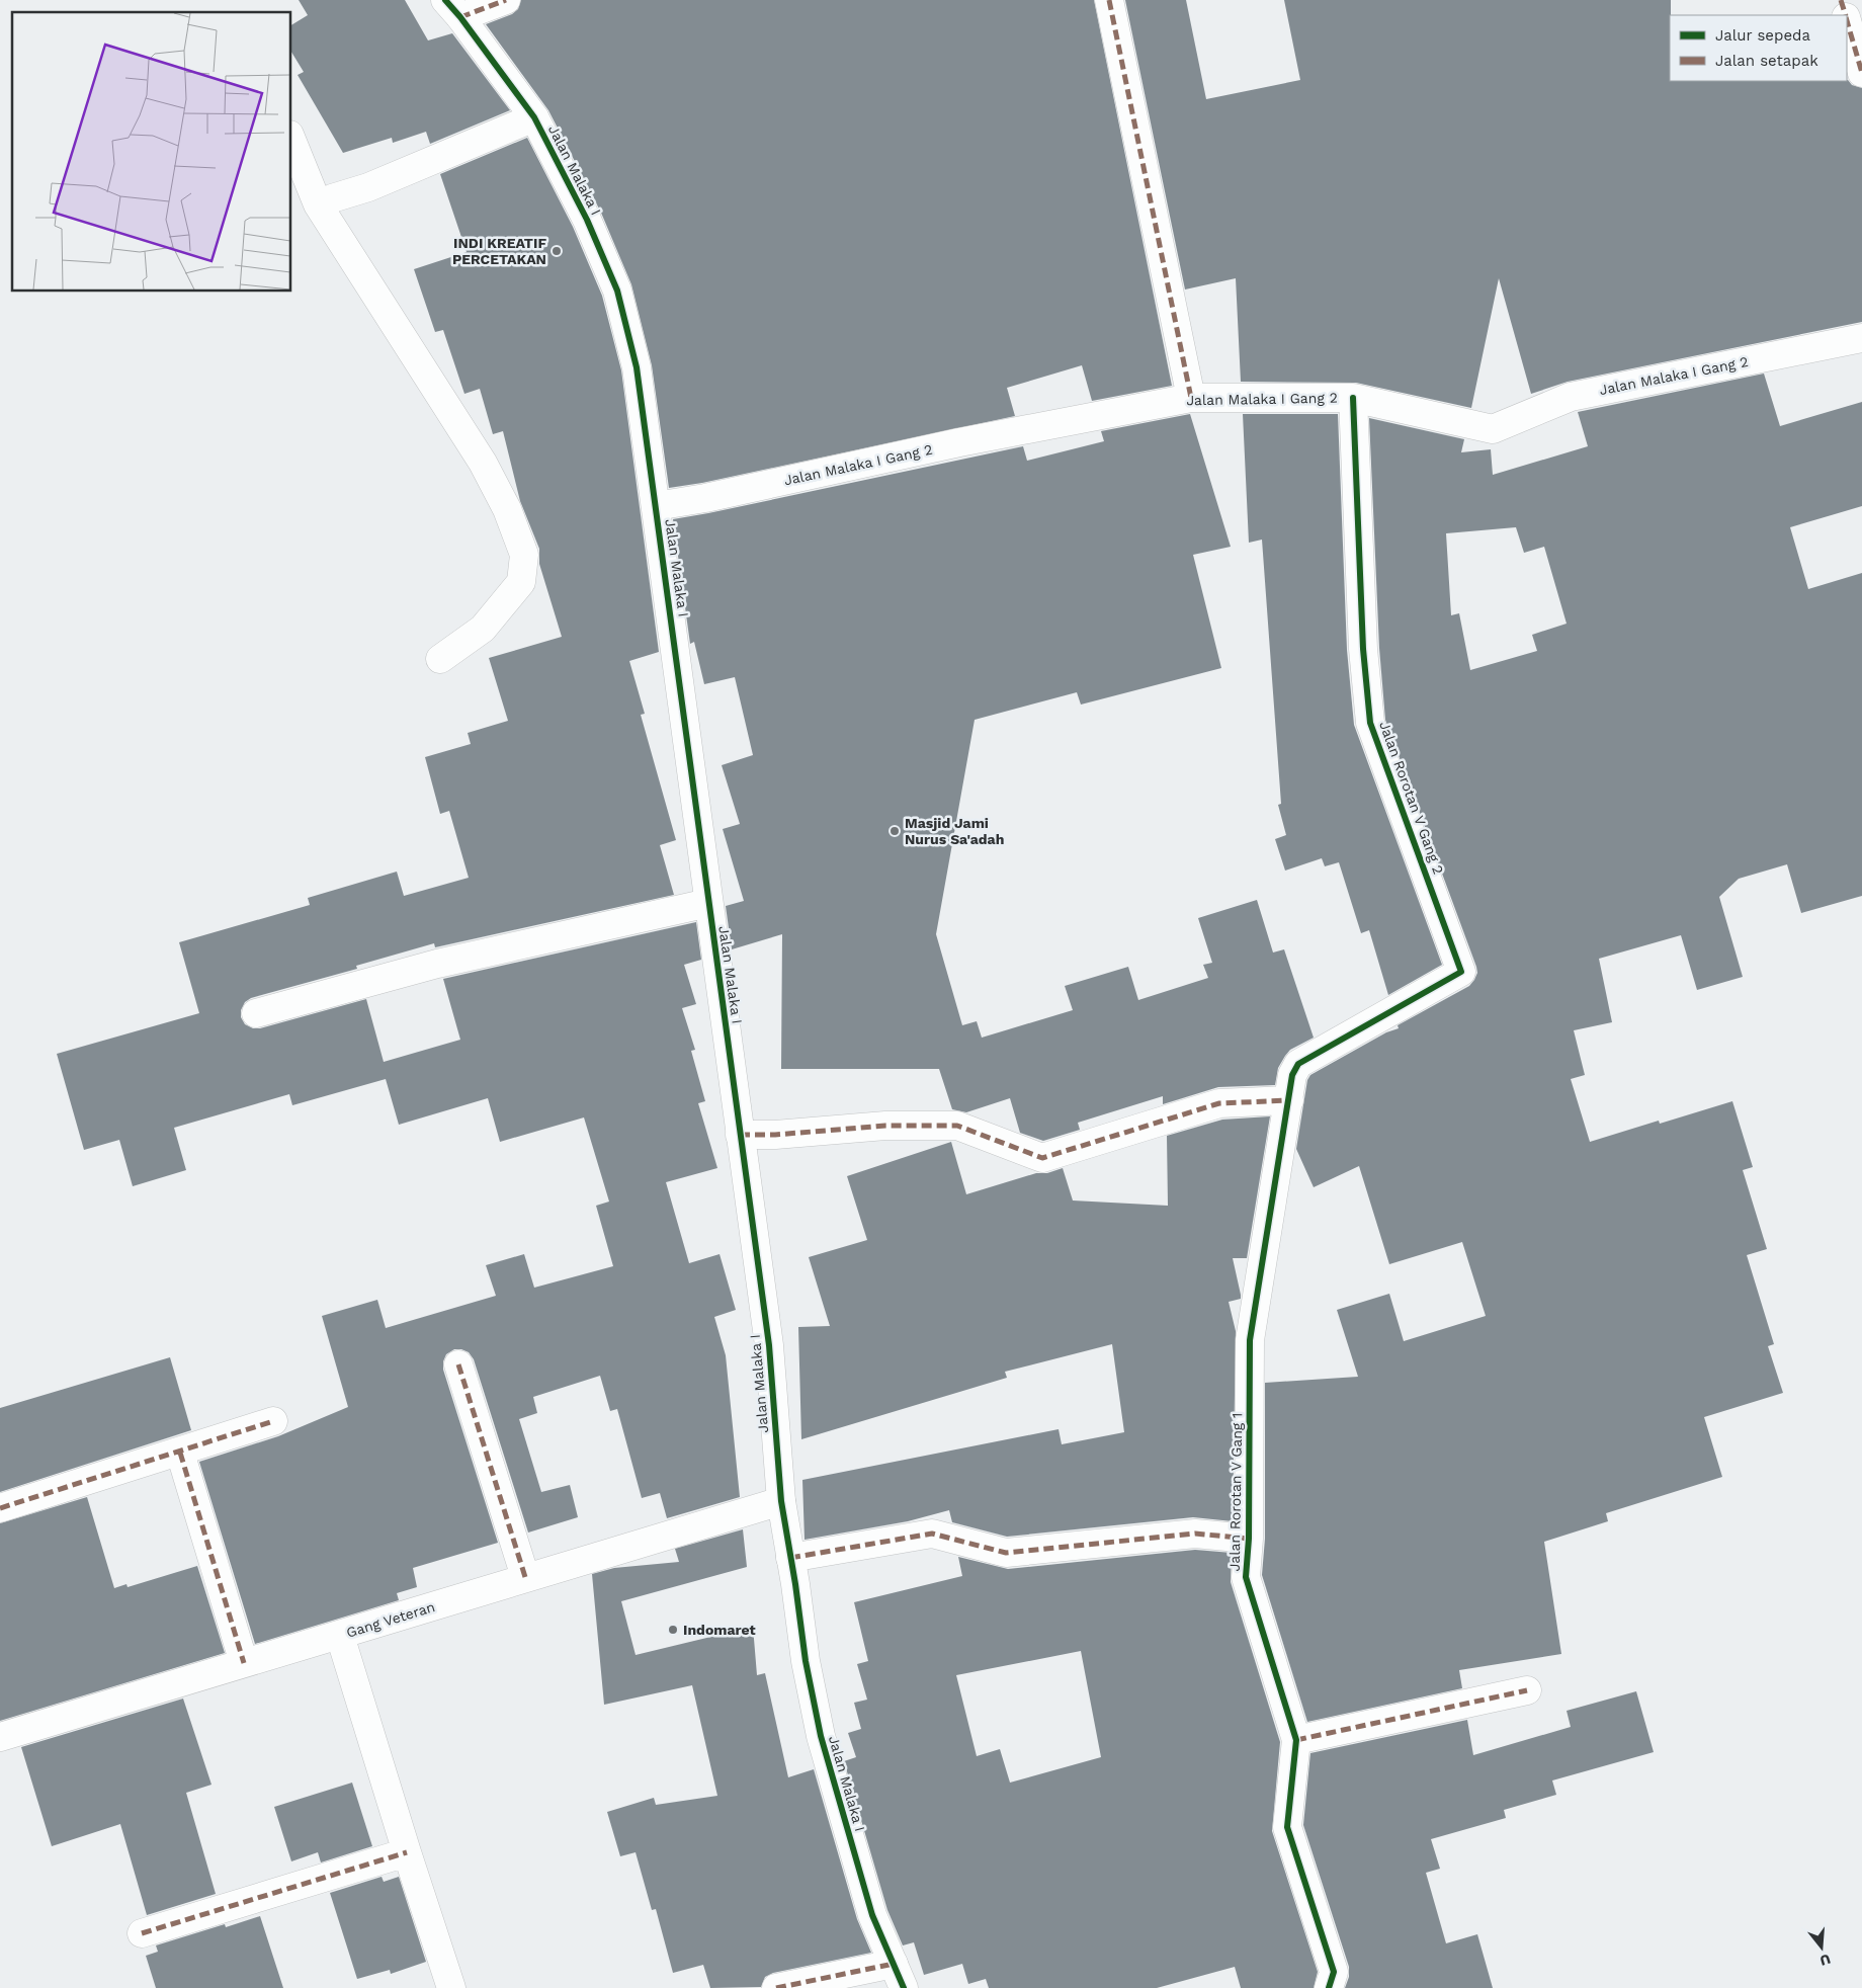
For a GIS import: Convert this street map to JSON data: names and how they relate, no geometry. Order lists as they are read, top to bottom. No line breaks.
{"streets":{"street":["Jalan Malaka I","Jalan Malaka I Gang 2","Jalan Rorotan V Gang 2","Jalan Rorotan V Gang 1","Gang Veteran"]},"crossings":[["Jalan Malaka I","Jalan Malaka I Gang 2"],["Jalan Malaka I","Gang Veteran"],["Jalan Malaka I Gang 2","Jalan Rorotan V Gang 2"],["Jalan Rorotan V Gang 2","Jalan Rorotan V Gang 1"]],"places":["INDI KREATIF PERCETAKAN","Masjid Jami Nurus Sa'adah","Indomaret"],"legend":["Jalur sepeda","Jalan setapak"],"north":"bottom"}
